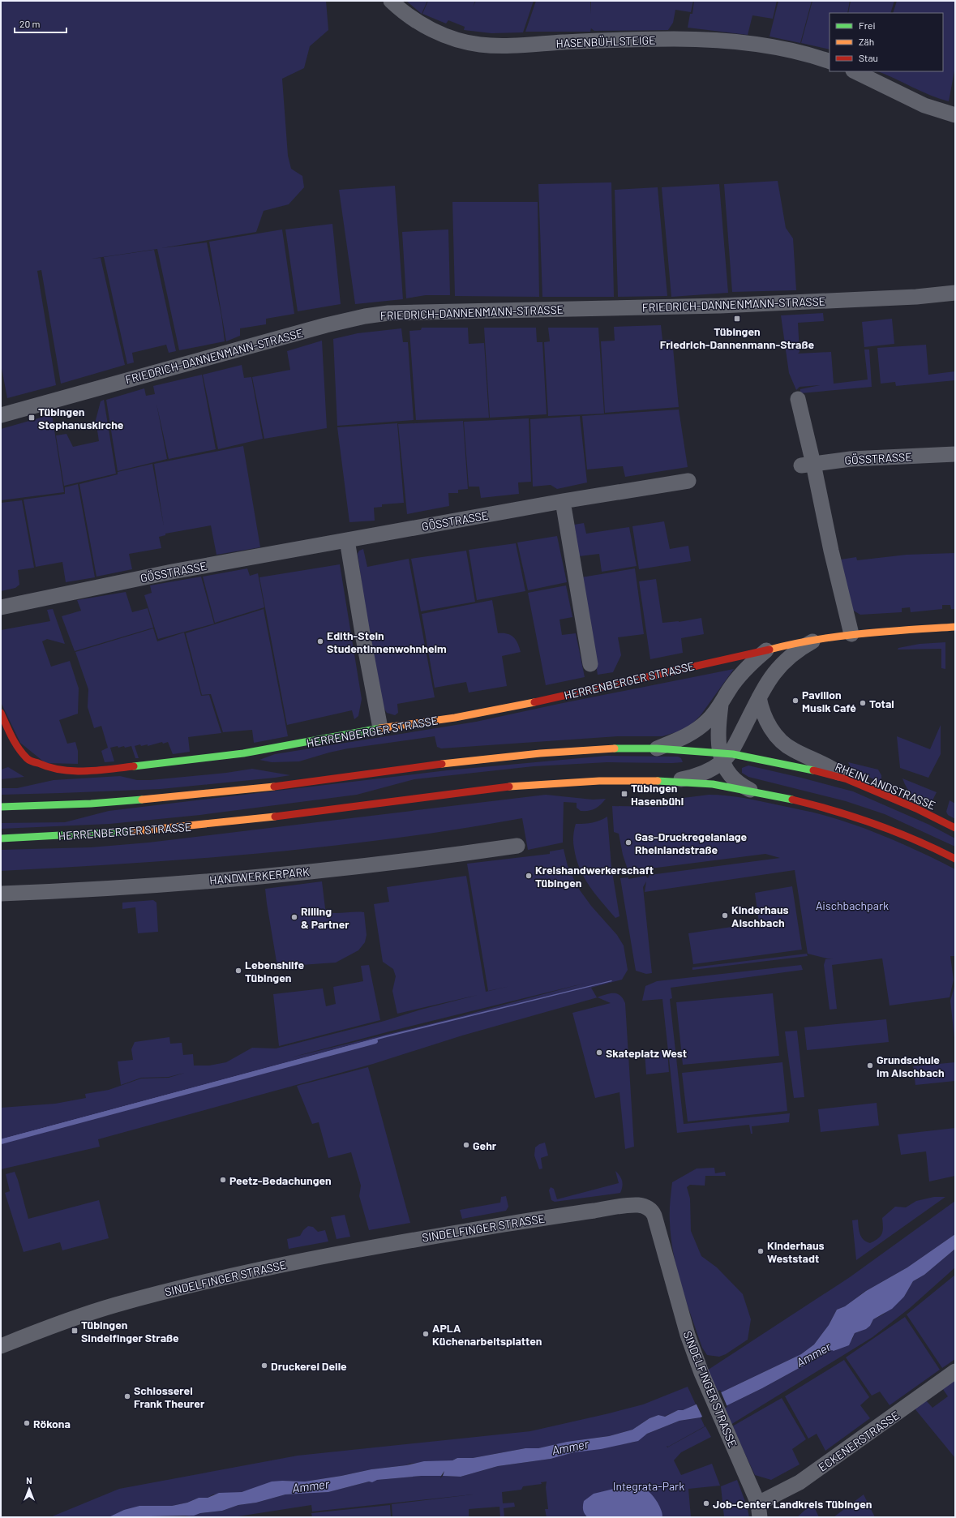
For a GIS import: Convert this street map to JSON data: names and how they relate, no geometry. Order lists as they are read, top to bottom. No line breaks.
{"streets":{"main road":["HERRENBERGER STRASSE","RHEINLANDSTRASSE"],"street":["HASENBÜHLSTEIGE","FRIEDRICH-DANNENMANN-STRASSE","GÖSSTRASSE","HANDWERKERPARK","SINDELFINGER STRASSE","ECKENERSTRASSE"]},"crossings":[["HERRENBERGER STRASSE","RHEINLANDSTRASSE"],["SINDELFINGER STRASSE","ECKENERSTRASSE"]],"water":["Ammer"],"parks":["Aischbachpark","Integrata-Park"],"places":{"transit":["Tübingen Friedrich-Dannenmann-Straße","Tübingen Stephanuskirche","Tübingen Hasenbühl","Tübingen Sindelfinger Straße"],"other":["Edith-Stein Studentinnenwohnheim","Pavillon Musik Café","Total","Gas-Druckregelanlage Rheinlandstraße","Kreishandwerkerschaft Tübingen","Kinderhaus Aischbach","Rilling & Partner","Lebenshilfe Tübingen","Skateplatz West","Grundschule im Aischbach","Gehr","Peetz-Bedachungen","Kinderhaus Weststadt","APLA Küchenarbeitsplatten","Druckerei Deile","Schlosserei Frank Theurer","Rökona","Job-Center Landkreis Tübingen"]},"legend":["Frei","Zäh","Stau"],"scale_bar":"20 m","north":"top"}
